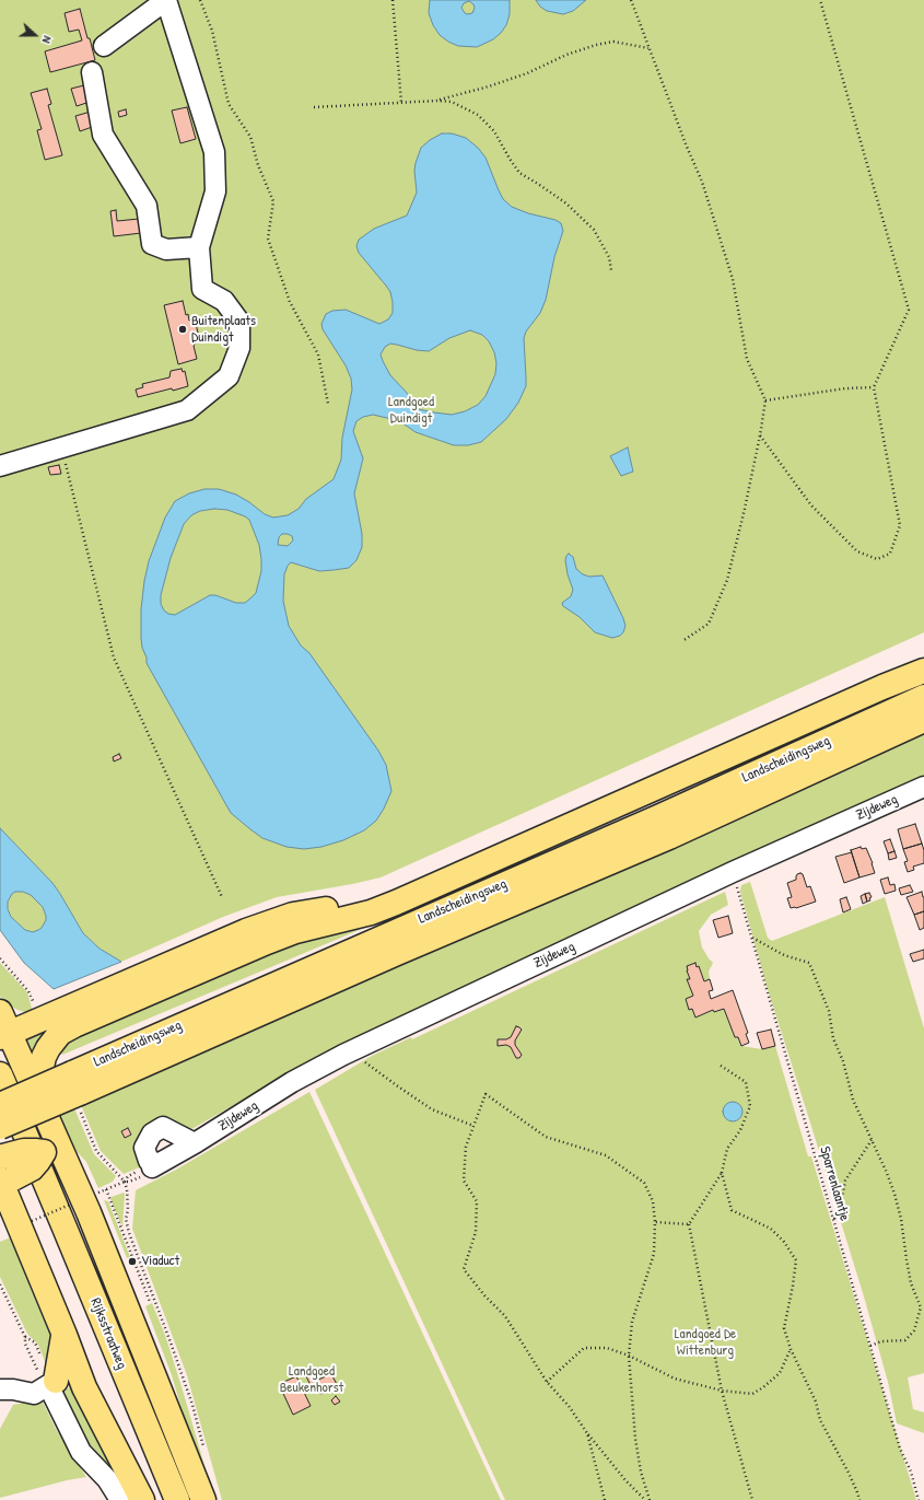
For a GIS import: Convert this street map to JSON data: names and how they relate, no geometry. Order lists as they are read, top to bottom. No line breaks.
{"streets":{"main road":["Landscheidingsweg","Rijksstraatweg"],"street":["Zijdeweg"],"path":["Sparrenlaantje"]},"crossings":[["Zijdeweg","Sparrenlaantje"]],"parks":["Landgoed Duindigt","Landgoed De Wittenburg","Landgoed Beukenhorst"],"places":["Buitenplaats Duindigt","Viaduct"],"north":"right"}
